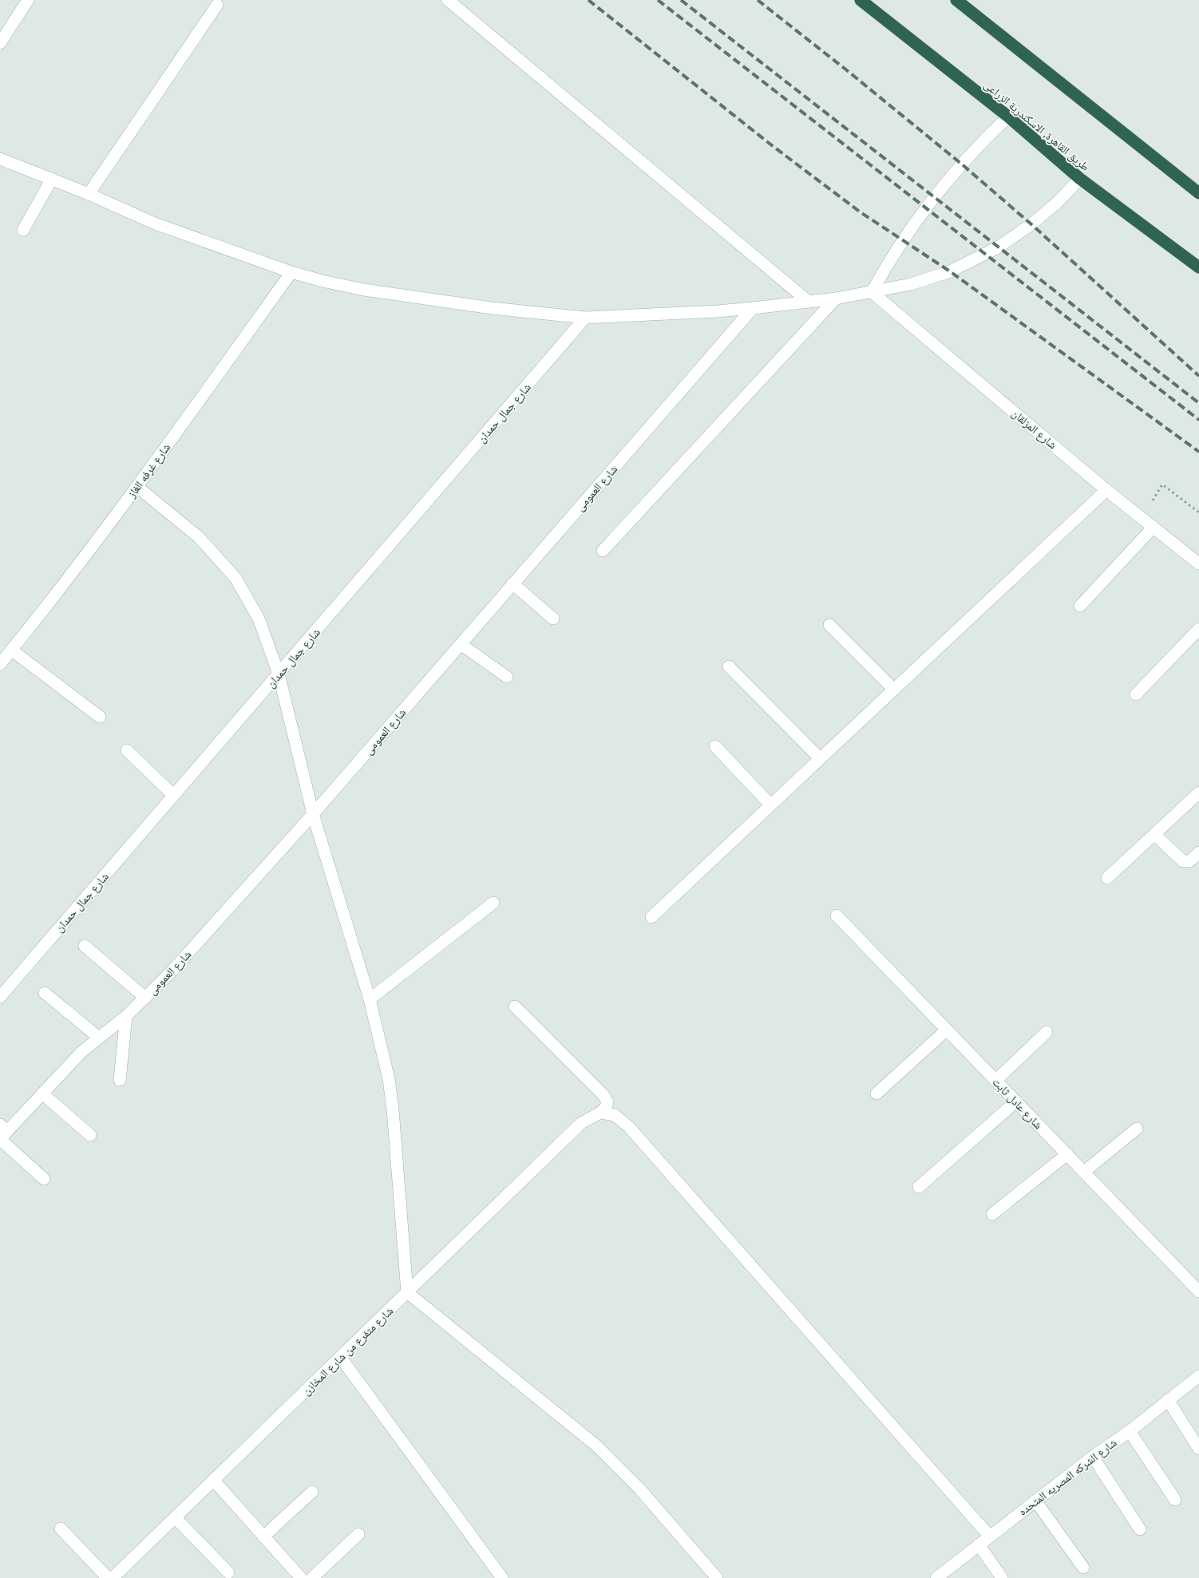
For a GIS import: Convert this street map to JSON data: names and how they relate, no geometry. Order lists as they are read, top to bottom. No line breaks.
{"streets":{"highway":["طريق القاهرة, الاسكندرية الزراعى"],"street":["شارع جمال حمدان","شارع المزلقان","شارع غرفه الغاز","شارع العمومى","شارع عادل ثابت","شارع متفرع من شارع المخازن","شارع الشركه المصريه المتحده"]}}
